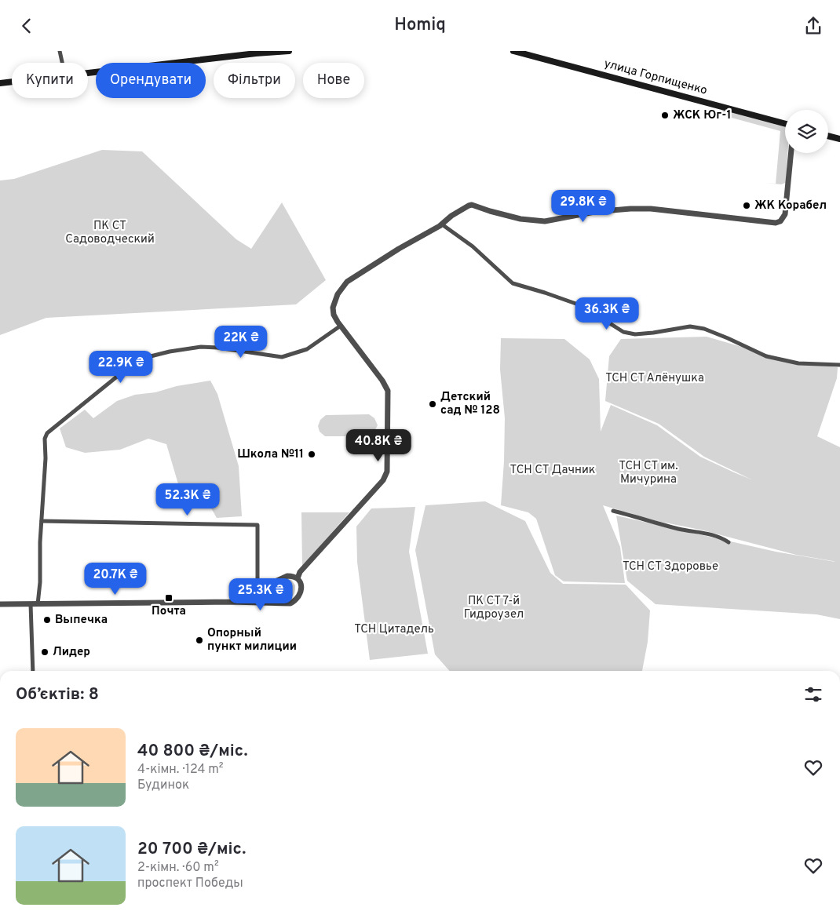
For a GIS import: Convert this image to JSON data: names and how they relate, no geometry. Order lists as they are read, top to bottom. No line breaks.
{"streets":{"main road":["улица Горпищенко"]},"parks":["ПК СТ Садоводческий","ТСН СТ Алёнушка","ТСН СТ им. Мичурина","ТСН СТ Дачник","ТСН СТ Здоровье","ПК СТ 7-й Гидроузел","ТСН Цитадель"],"places":{"other":["ЖСК Юг-1","ЖК Корабел","Детский сад № 128","Школа №11","Выпечка","Опорный пункт милиции","Лидер"],"transit":["Почта"]},"page":{"header":"Homiq","chip":["Купити","Орендувати","Фільтри","Нове"],"price":["29.8K ₴","36.3K ₴","22K ₴","22.9K ₴","40.8K ₴","52.3K ₴","20.7K ₴","25.3K ₴"],"heading":"Об’єктів: 8","list":[{"name":"40 800 ₴/міс.","note":"4-кімн. · 124 m² · Будинок"},{"name":"20 700 ₴/міс.","note":"2-кімн. · 60 m² · проспект Победы"}]}}
